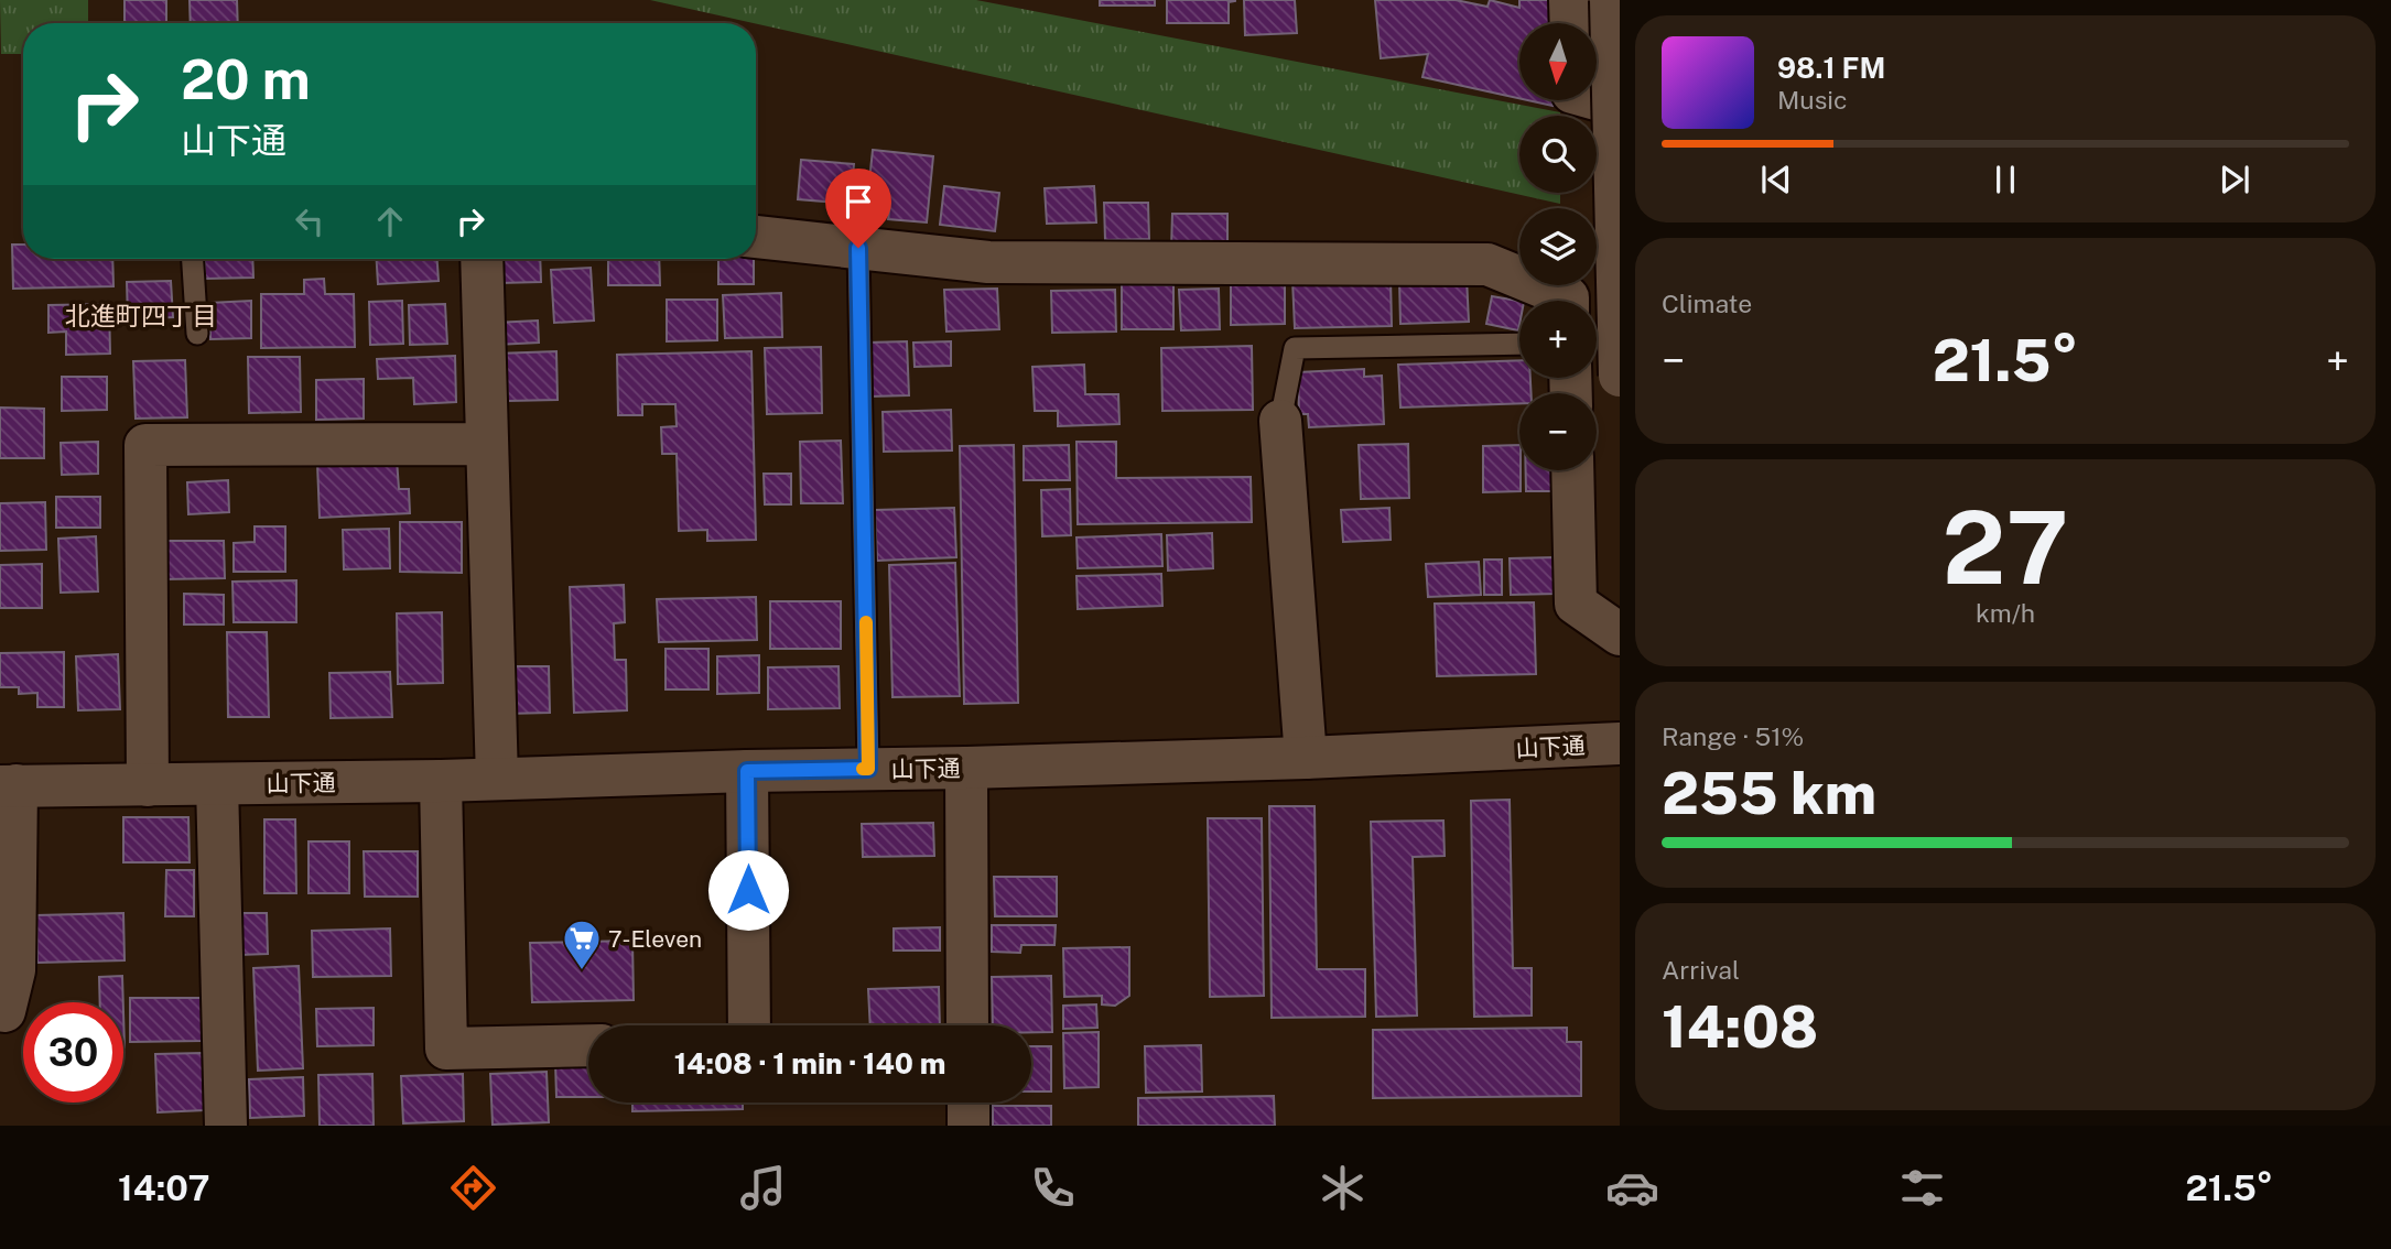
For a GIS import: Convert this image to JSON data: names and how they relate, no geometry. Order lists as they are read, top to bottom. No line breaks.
{"streets":{"street":["山下通"]},"districts":["北進町四丁目"],"places":{"supermarket":["7-Eleven"]},"north":"bottom","page":{"map_buttons":["+","−"],"turn":["20 m","山下通"],"song":["98.1 FM","Music"],"tile":["Climate",["27","km/h"],["Range · 51%","255 km"],["Arrival","14:08"]],"heat":["−","21.5°","+"],"limit":"30","trip":"14:08 · 1 min · 140 m","tabs":["14:07","21.5°"]}}
